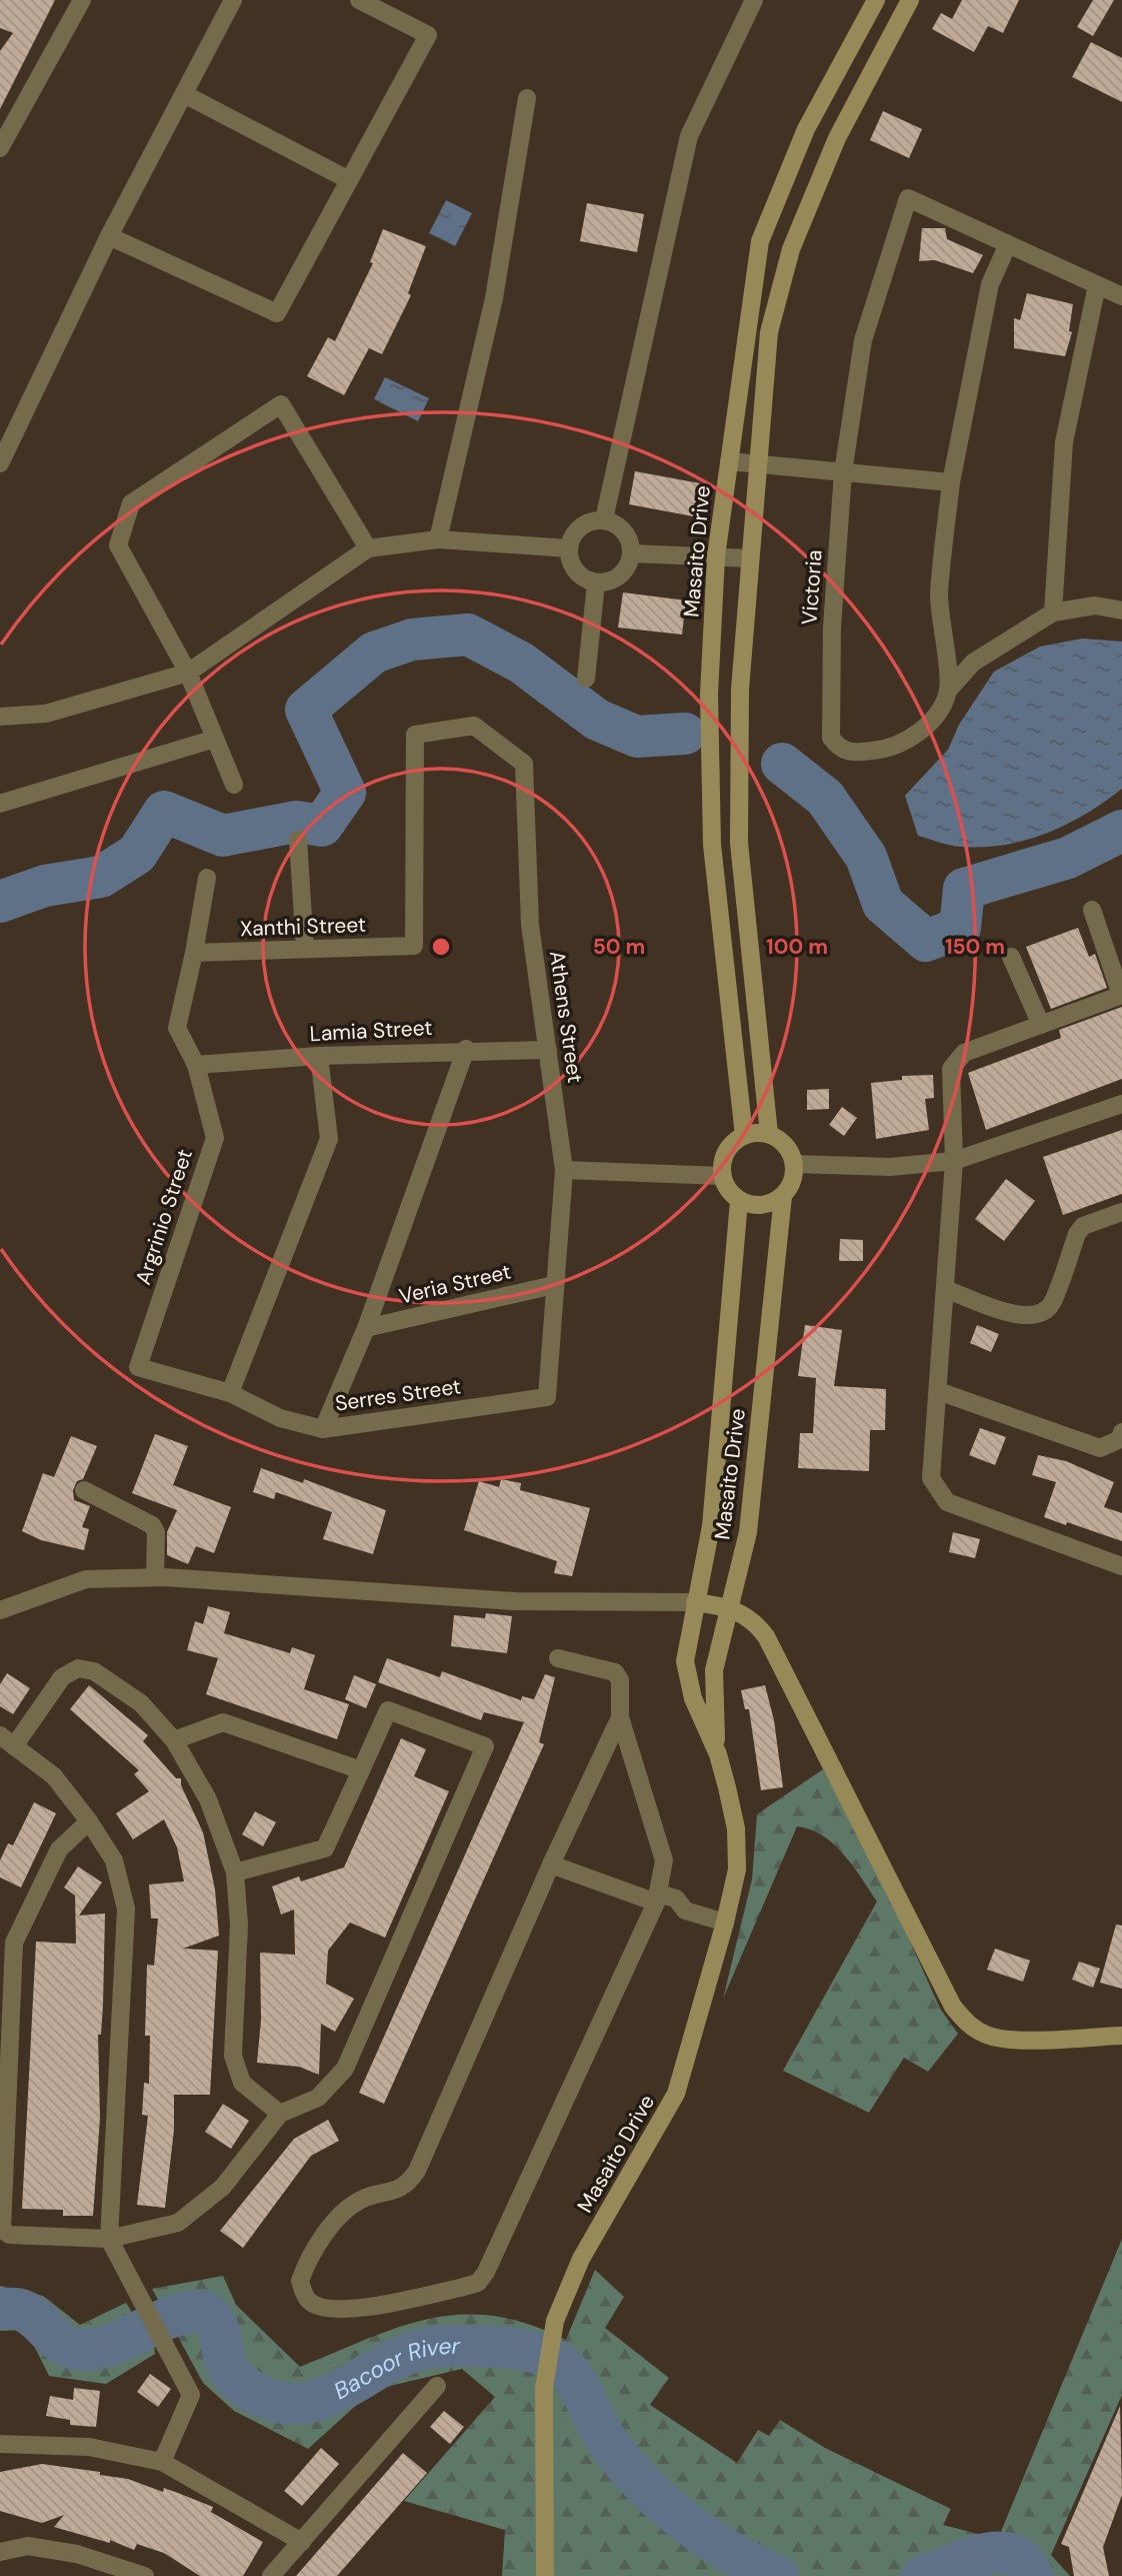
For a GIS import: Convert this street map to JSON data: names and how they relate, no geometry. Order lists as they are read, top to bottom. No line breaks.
{"streets":{"street":["Masaito Drive","Victoria","Xanthi Street","Athens Street","Lamia Street","Argrinio Street","Veria Street","Serres Street"]},"crossings":[["Xanthi Street","Athens Street"],["Xanthi Street","Argrinio Street"],["Athens Street","Lamia Street"],["Athens Street","Veria Street"],["Athens Street","Serres Street"],["Lamia Street","Argrinio Street"],["Argrinio Street","Serres Street"]],"water":["Bacoor River"],"rings":["50 m","100 m","150 m"]}
